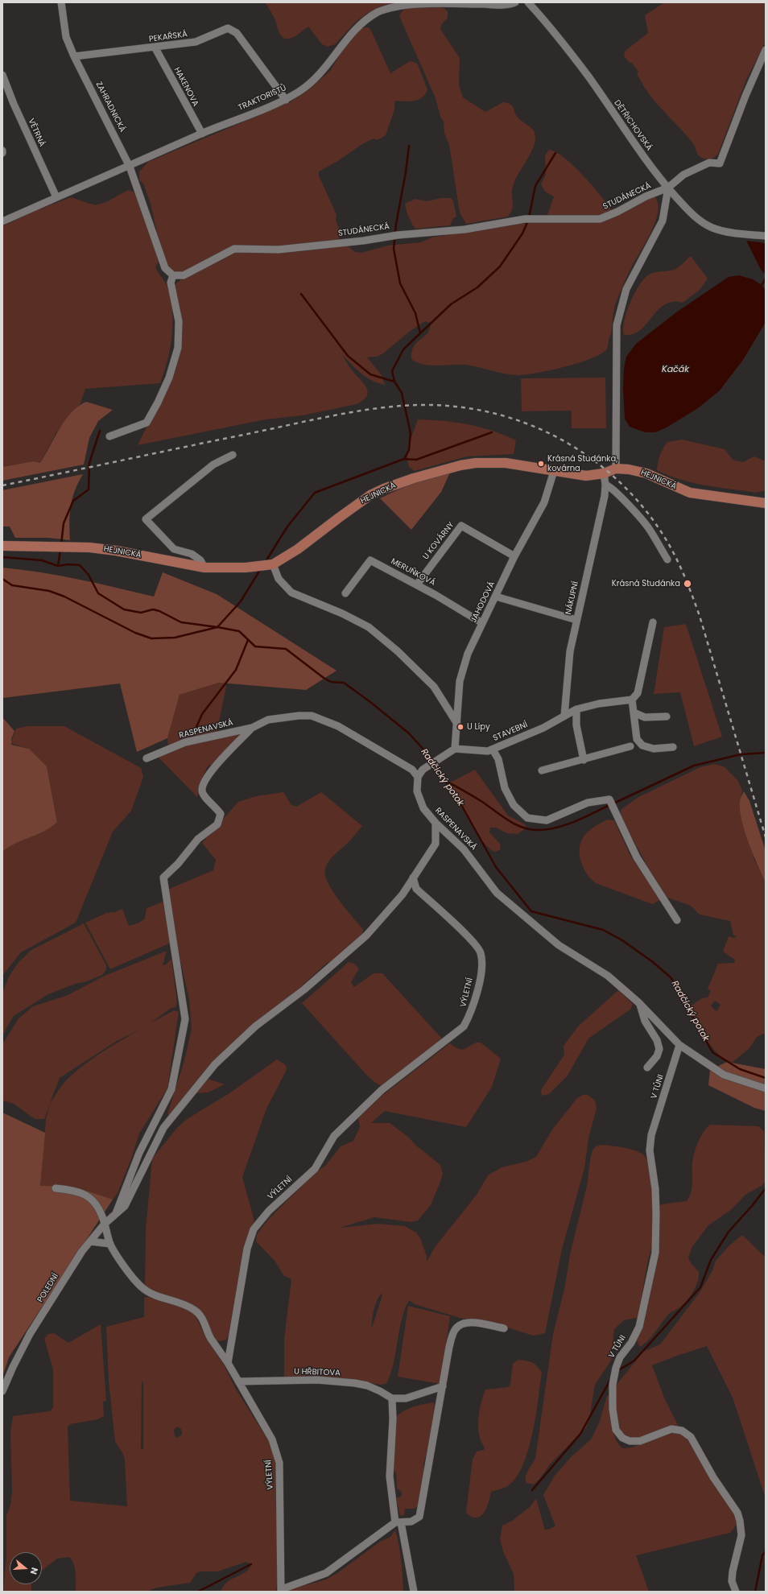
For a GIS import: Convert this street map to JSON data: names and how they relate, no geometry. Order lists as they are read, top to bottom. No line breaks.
{"streets":{"main road":["HEJNICKÁ"],"street":["PEKAŘSKÁ","HAKENOVA","TRAKTORISTŮ","ZAHRADNICKÁ","DĚTŘICHOVSKÁ","VĚTRNÁ","STUDÁNECKÁ","U KOVÁRNY","MERUŇKOVÁ","NÁKUPNÍ","JAHODOVÁ","RASPENAVSKÁ","STAVEBNÍ","VÝLETNÍ","V TŮNI","POLEDNÍ","U HŘBITOVA"]},"crossings":[["PEKAŘSKÁ","HAKENOVA"],["PEKAŘSKÁ","TRAKTORISTŮ"],["PEKAŘSKÁ","ZAHRADNICKÁ"],["HAKENOVA","TRAKTORISTŮ"],["TRAKTORISTŮ","ZAHRADNICKÁ"],["TRAKTORISTŮ","VĚTRNÁ"],["DĚTŘICHOVSKÁ","STUDÁNECKÁ"],["HEJNICKÁ","NÁKUPNÍ"],["HEJNICKÁ","JAHODOVÁ"],["U KOVÁRNY","MERUŇKOVÁ"],["U KOVÁRNY","JAHODOVÁ"],["MERUŇKOVÁ","JAHODOVÁ"],["NÁKUPNÍ","STAVEBNÍ"],["JAHODOVÁ","STAVEBNÍ"],["RASPENAVSKÁ","V TŮNI"],["RASPENAVSKÁ","POLEDNÍ"],["VÝLETNÍ","POLEDNÍ"],["VÝLETNÍ","U HŘBITOVA"]],"water":["Kačák","Radčický potok"],"places":["Krásná Studánka, kovárna","Krásná Studánka","U Lípy"],"north":"right"}
